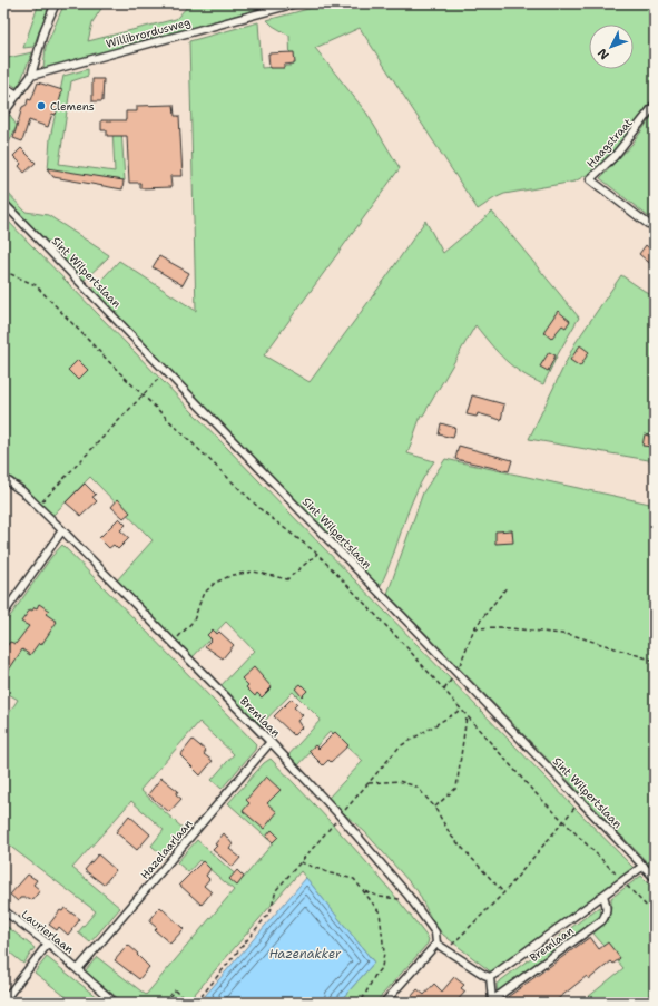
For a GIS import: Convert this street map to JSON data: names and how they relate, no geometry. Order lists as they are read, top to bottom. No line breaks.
{"streets":{"street":["Willibrordusweg","Haagstraat","Sint Wilpertslaan","Bremlaan","Hazelaarlaan","Laurierlaan"]},"crossings":[["Sint Wilpertslaan","Bremlaan"],["Bremlaan","Hazelaarlaan"],["Hazelaarlaan","Laurierlaan"]],"water":["Hazenakker"],"places":["Clemens"],"north":"bottom left"}
